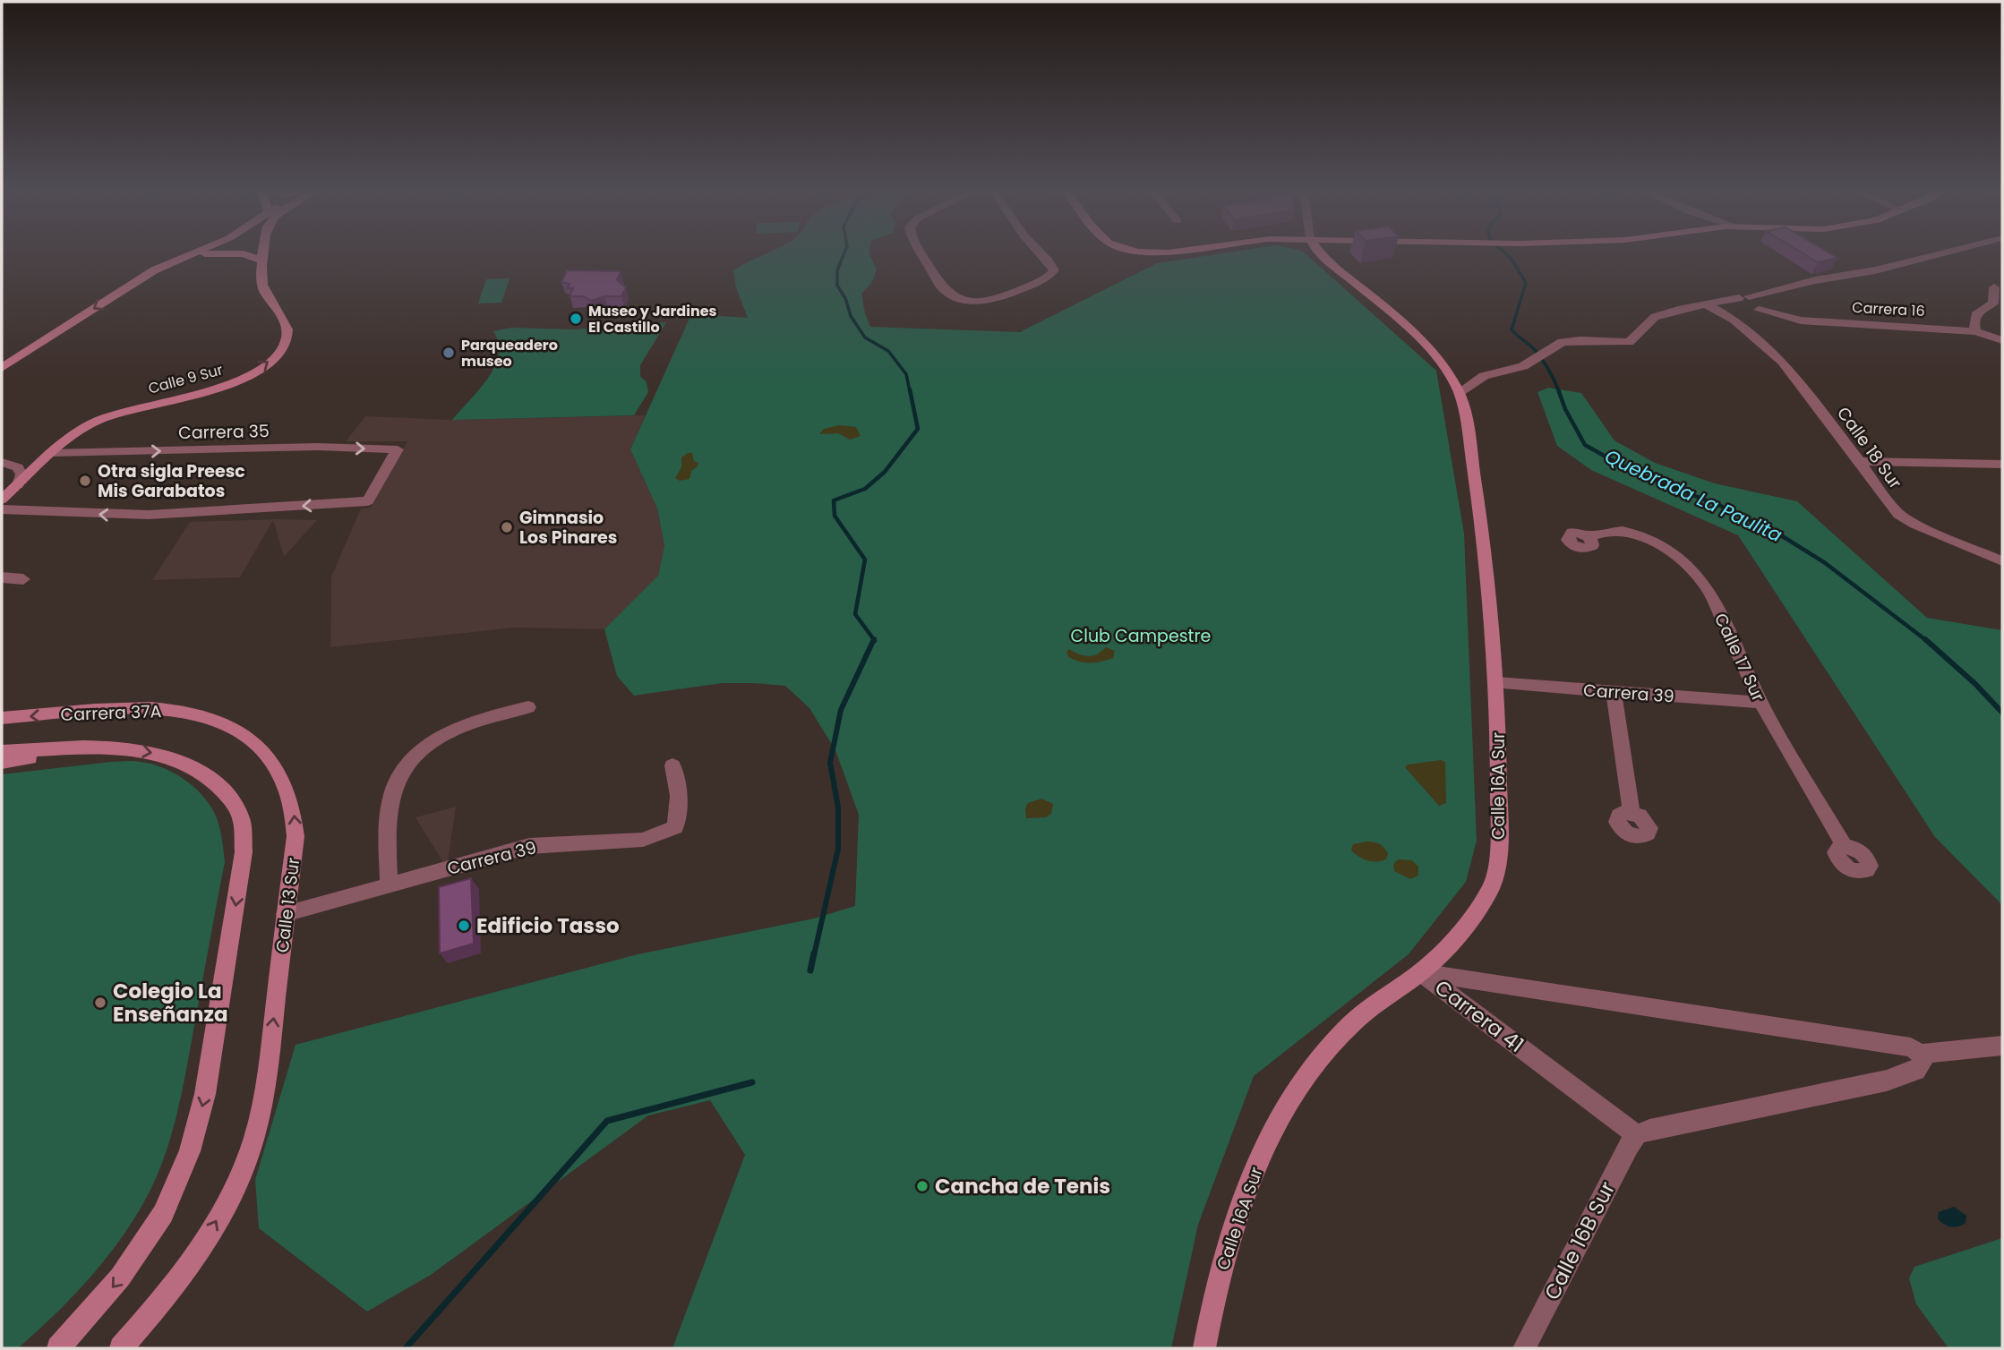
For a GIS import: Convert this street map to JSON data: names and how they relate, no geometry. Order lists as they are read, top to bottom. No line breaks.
{"streets":{"main road":["Calle 9 Sur","Carrera 37A","Calle 16A Sur","Calle 13 Sur"],"street":["Carrera 16","Carrera 35","Calle 18 Sur","Calle 17 Sur","Carrera 39","Carrera 41","Calle 16B Sur"]},"crossings":[["Calle 9 Sur","Carrera 35"],["Calle 17 Sur","Carrera 39"],["Carrera 39","Calle 16A Sur"],["Carrera 39","Calle 13 Sur"],["Carrera 37A","Calle 13 Sur"],["Calle 16A Sur","Carrera 41"],["Carrera 41","Calle 16B Sur"]],"one_way":["Calle 13 Sur"],"water":["Quebrada La Paulita"],"parks":["Club Campestre"],"places":["Museo y Jardines El Castillo","Parqueadero museo","Otra sigla Preesc Mis Garabatos","Gimnasio Los Pinares","Edificio Tasso","Colegio La Enseñanza","Cancha de Tenis"]}
